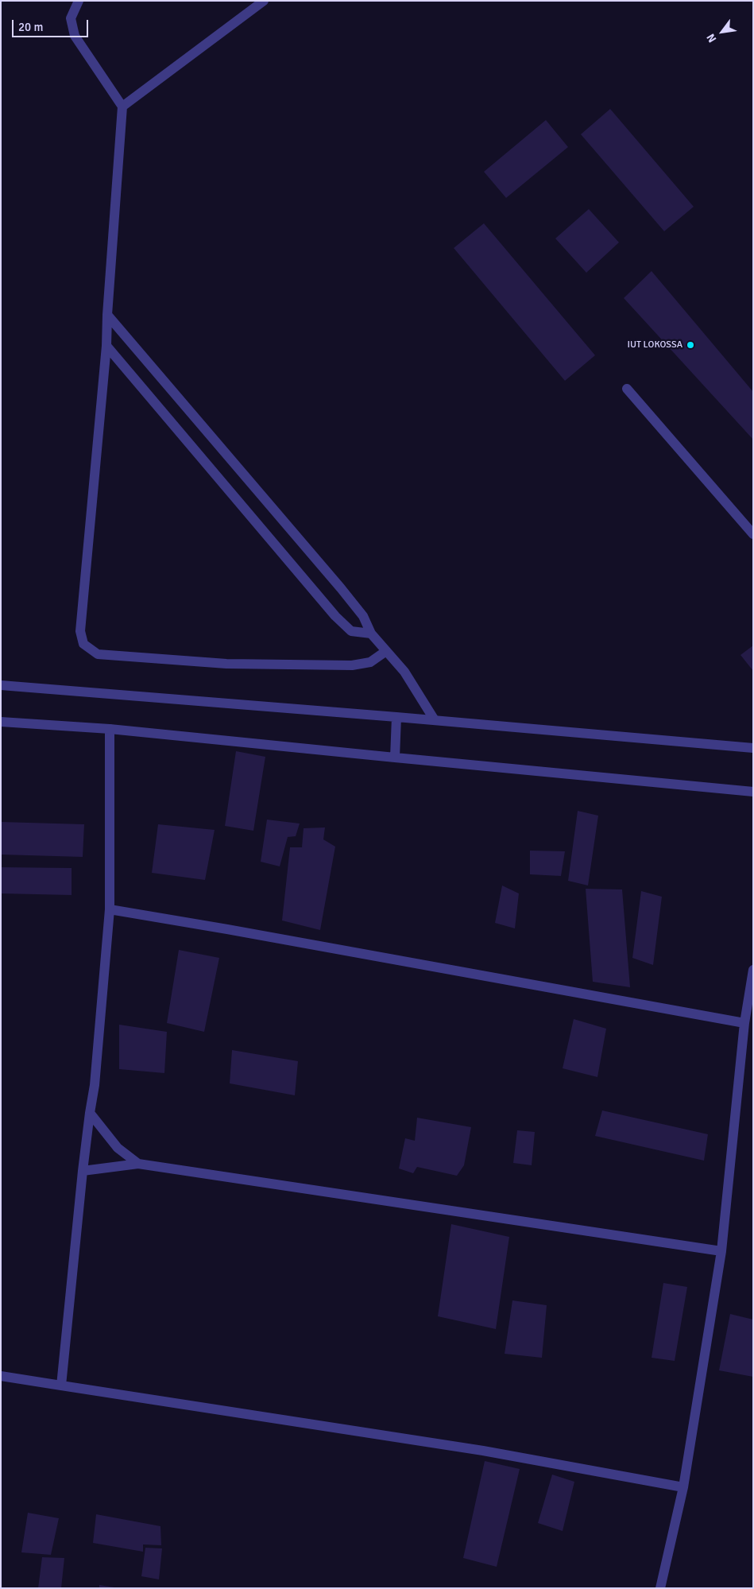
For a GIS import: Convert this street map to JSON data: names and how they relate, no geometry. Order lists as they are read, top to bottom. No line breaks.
{"places":["IUT LOKOSSA"],"scale_bar":"20 m","north":"bottom left"}
